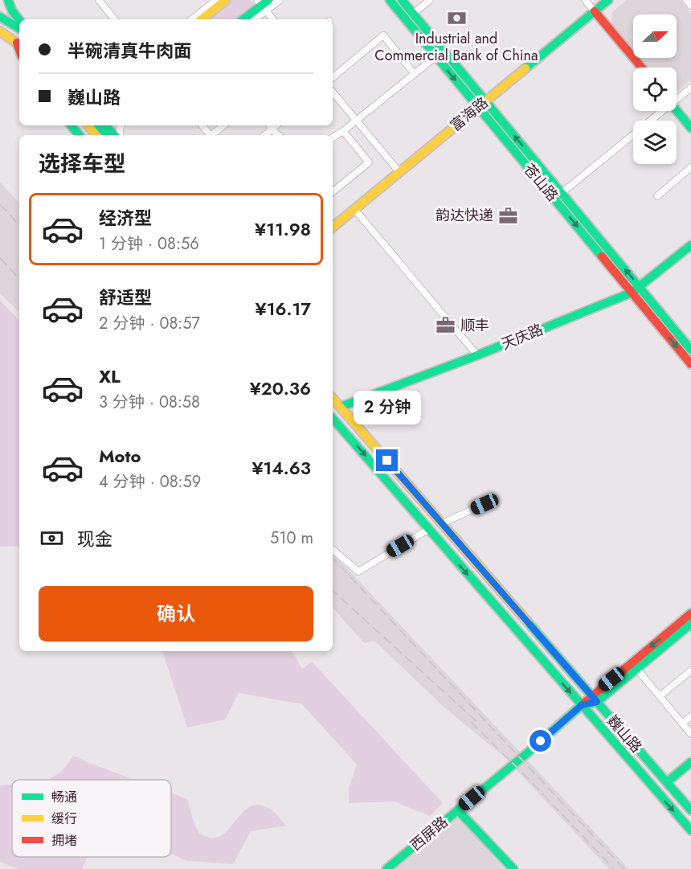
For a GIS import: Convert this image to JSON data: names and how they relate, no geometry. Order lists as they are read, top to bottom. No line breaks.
{"streets":{"main road":["富海路","苍山路","天庆路","巍山路","西屏路"]},"crossings":[["富海路","苍山路"],["苍山路","天庆路"],["天庆路","巍山路"],["巍山路","西屏路"]],"places":{"bank":["Industrial and Commercial Bank of China"],"office":["韵达快递","顺丰"]},"legend":["畅通","缓行","拥堵"],"north":"right","page":{"banner":["半碗清真牛肉面","巍山路"],"heading":"选择车型","list":[{"name":"经济型","note":"1 分钟 · 08:56","value":"¥11.98"},{"name":"舒适型","note":"2 分钟 · 08:57","value":"¥16.17"},{"name":"XL","note":"3 分钟 · 08:58","value":"¥20.36"},{"name":"Moto","note":"4 分钟 · 08:59","value":"¥14.63"}],"bubble":"2 分钟","pay":["现金","510 m"],"buttons":"确认"}}
